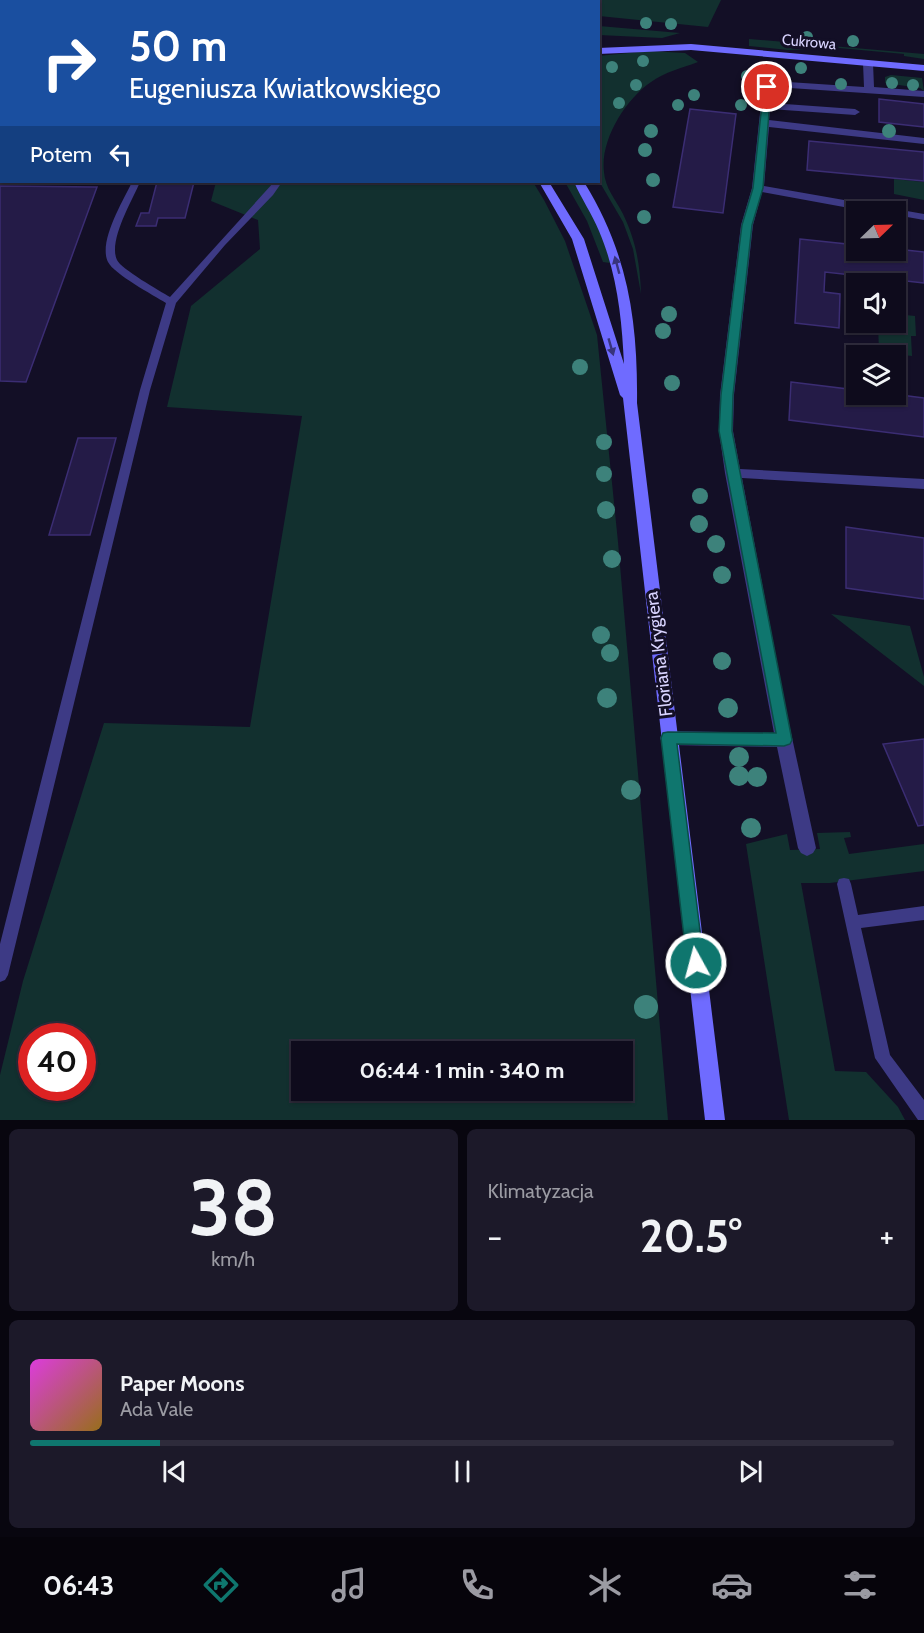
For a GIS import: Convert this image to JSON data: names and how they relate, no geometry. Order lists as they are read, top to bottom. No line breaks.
{"streets":{"street":["Cukrowa","Floriana Krygiera"]},"north":"top right","page":{"turn":["50 m","Eugeniusza Kwiatkowskiego"],"then":"Potem","limit":"40","trip":"06:44 · 1 min · 340 m","tile":[["38","km/h"],"Klimatyzacja"],"heat":["−","20.5°","+"],"song":["Paper Moons","Ada Vale"],"tabs":"06:43"}}
